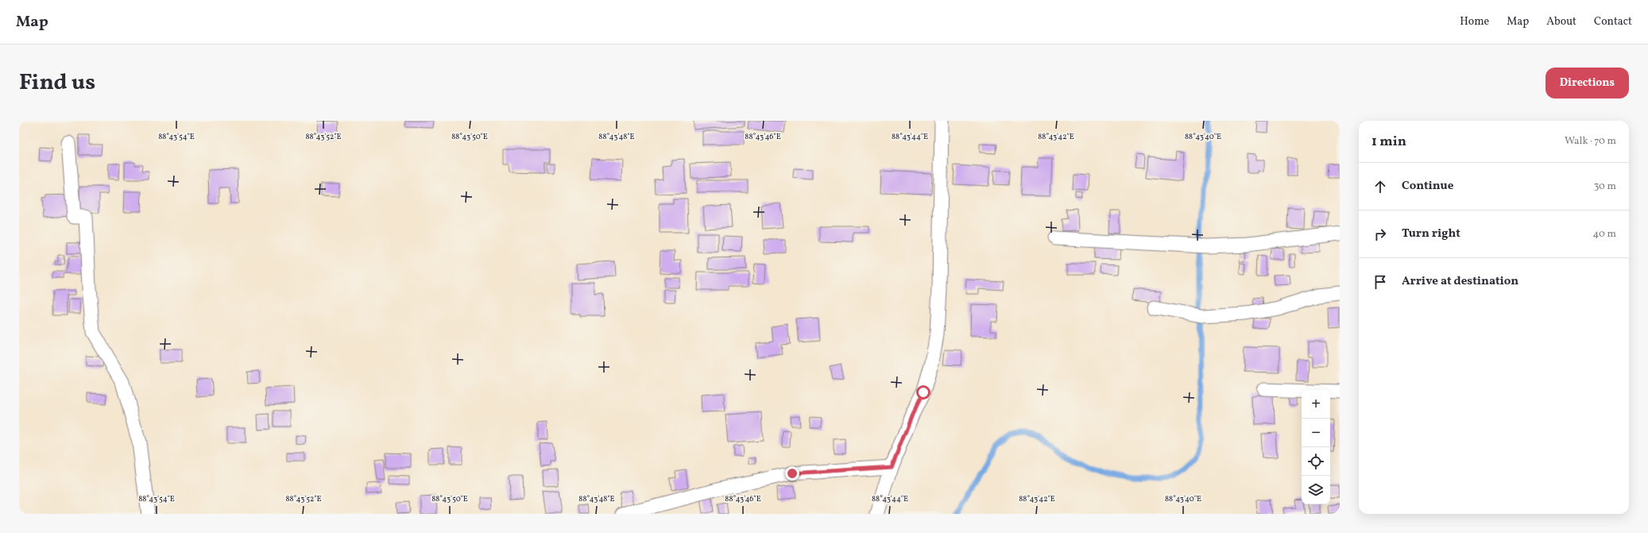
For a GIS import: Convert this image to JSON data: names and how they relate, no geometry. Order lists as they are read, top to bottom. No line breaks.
{"page":{"header":"Map","nav":["Home","Map","About","Contact"],"title":"Find us","buttons":"Directions","heading":["1 min","Walk · 70 m"],"list":[["Continue","30 m"],["Turn right","40 m"],"Arrive at destination"],"map_buttons":["+","−"]},"coordinates":["88°43'54\"E","88°43'52\"E","88°43'50\"E","88°43'48\"E","88°43'46\"E","88°43'44\"E","88°43'42\"E","88°43'40\"E"]}
